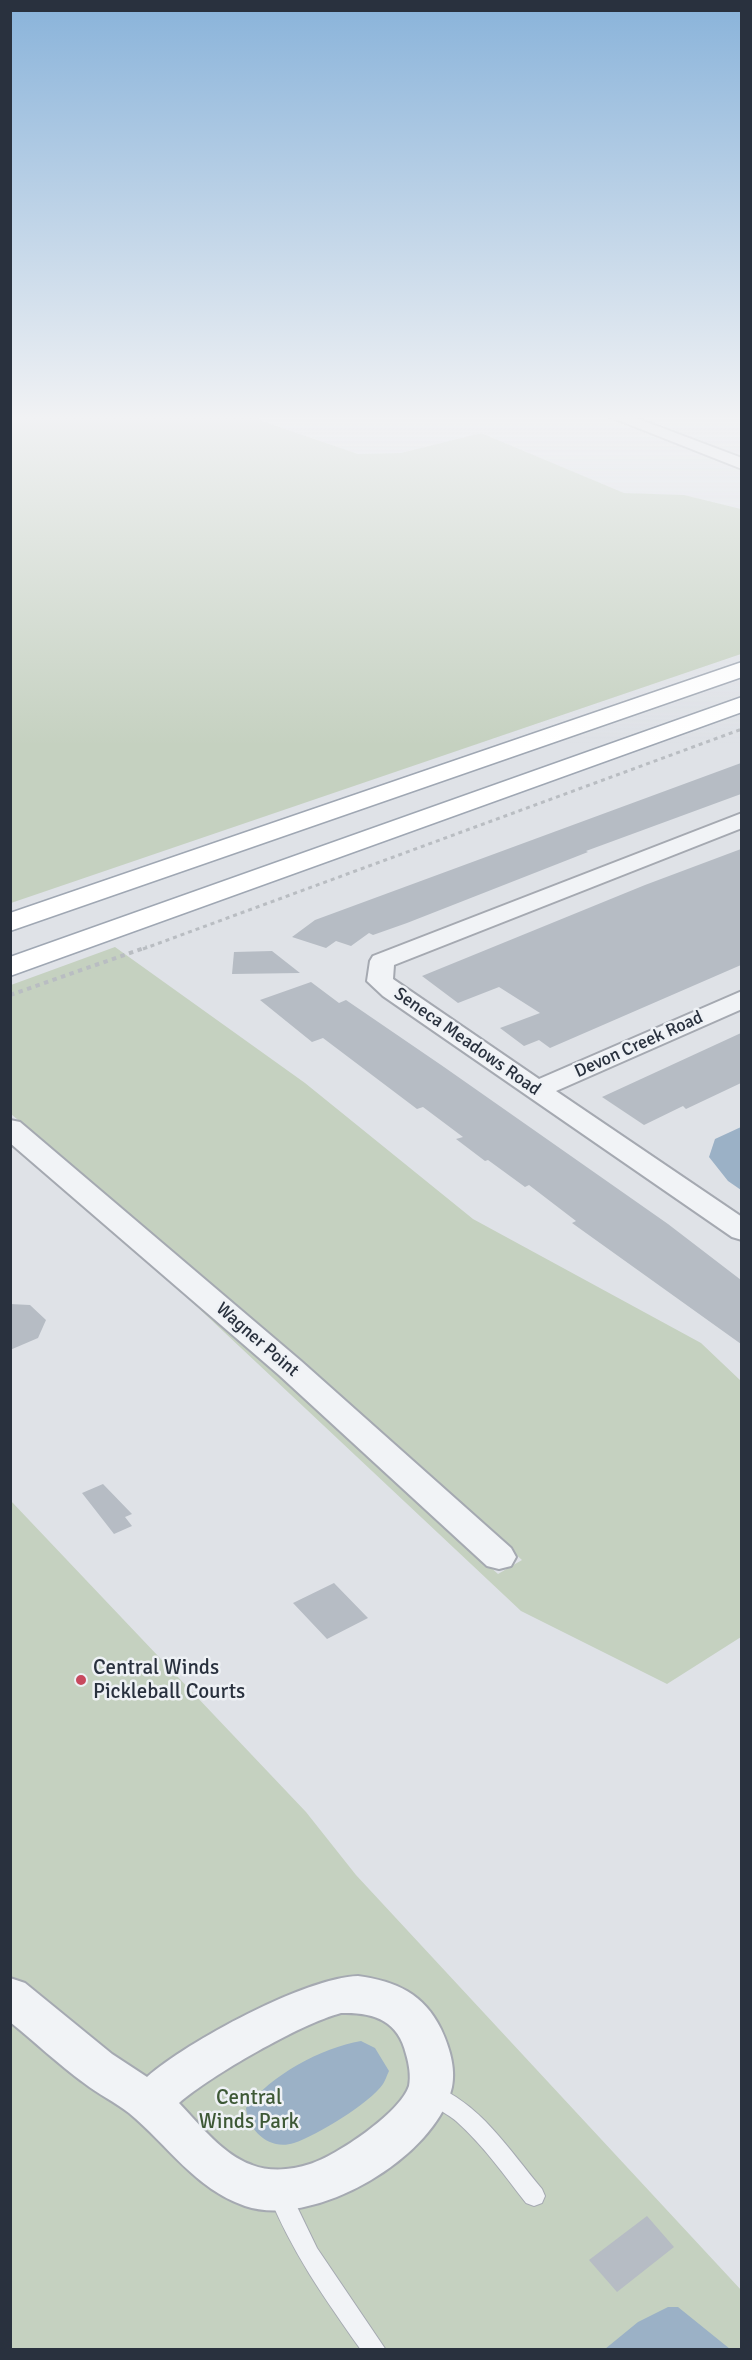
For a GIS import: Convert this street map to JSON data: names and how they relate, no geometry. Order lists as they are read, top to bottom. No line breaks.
{"streets":{"street":["Seneca Meadows Road","Devon Creek Road","Wagner Point"]},"crossings":[["Seneca Meadows Road","Devon Creek Road"]],"parks":["Central Winds Park"],"places":["Central Winds Pickleball Courts"]}
